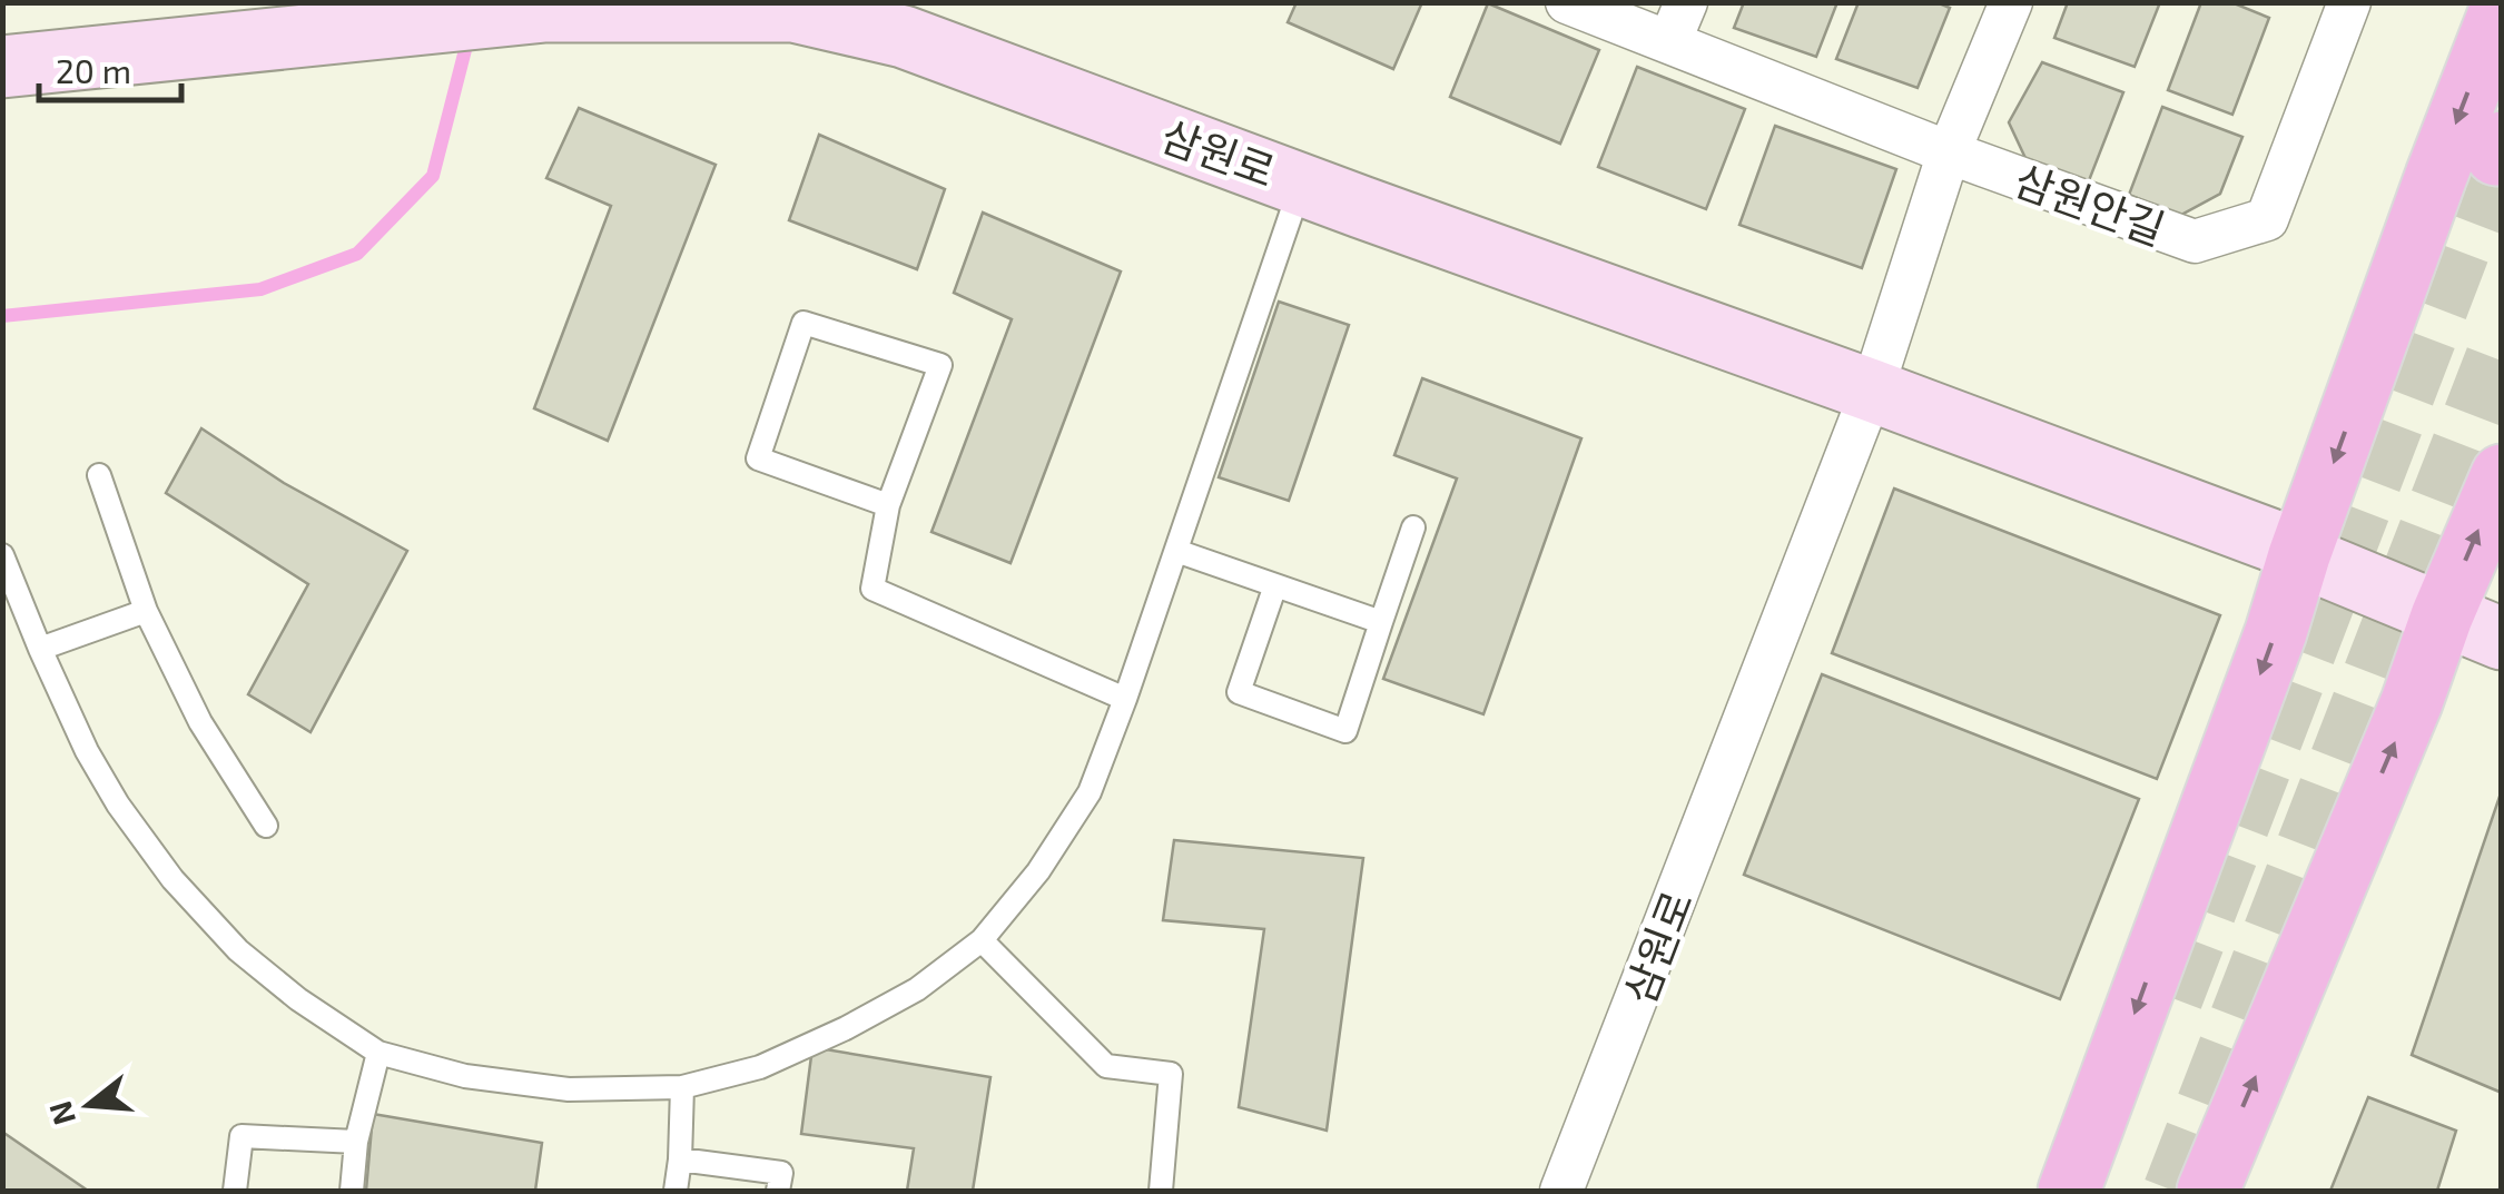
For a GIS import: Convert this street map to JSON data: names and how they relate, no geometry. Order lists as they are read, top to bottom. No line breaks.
{"streets":{"main road":["삼원로"],"street":["삼원안길"]},"scale_bar":"20 m","north":"left"}
